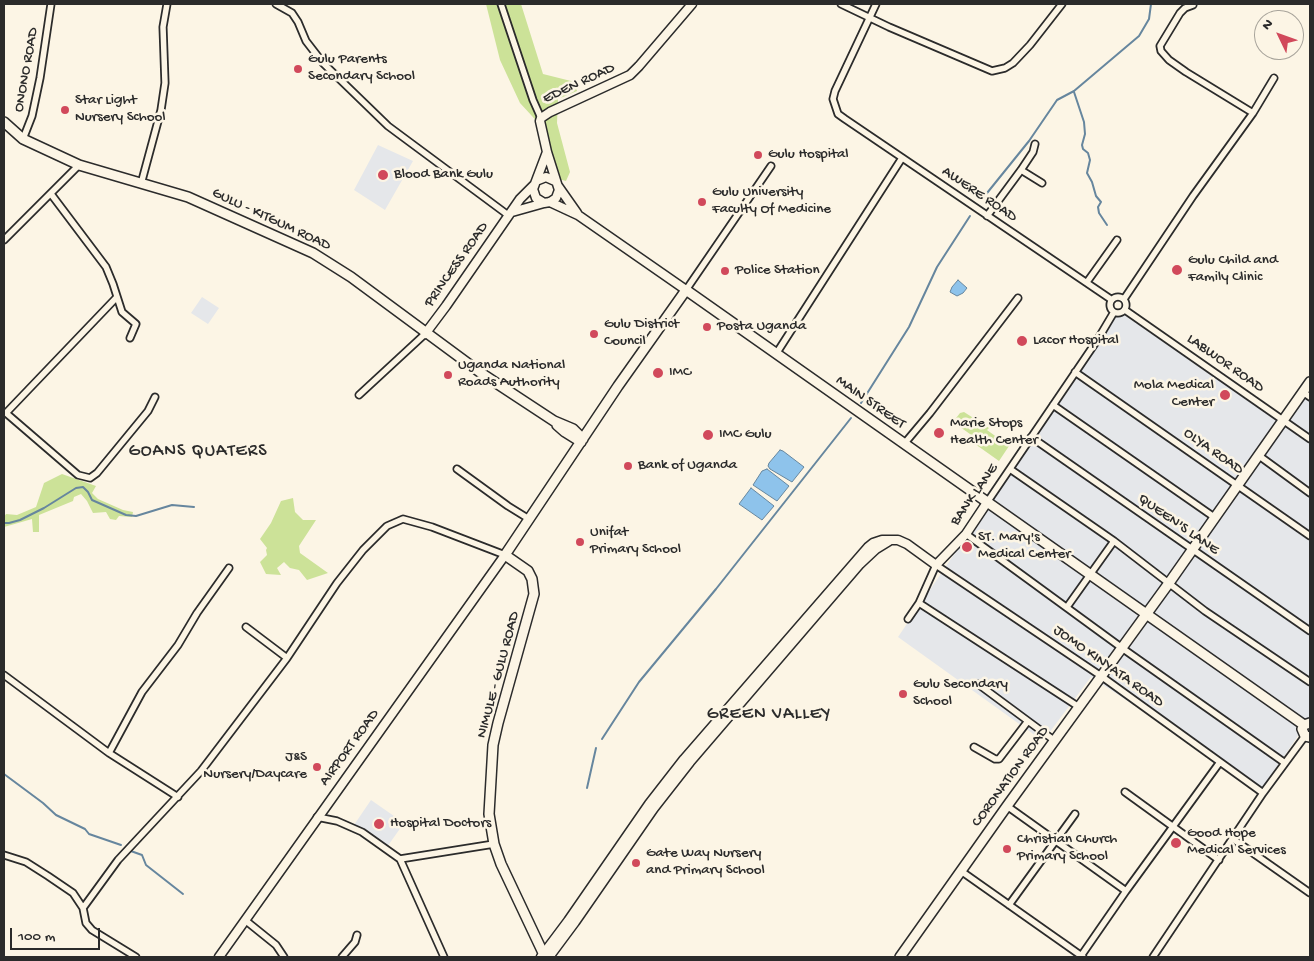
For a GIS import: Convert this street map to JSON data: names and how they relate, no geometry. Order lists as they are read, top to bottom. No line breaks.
{"streets":{"main road":["GULU - KITGUM ROAD","MAIN STREET","NIMULE - GULU ROAD","CORONATION ROAD"],"street":["ONONO ROAD","EDEN ROAD","AWERE ROAD","PRINCESS ROAD","LABWOR ROAD","OLYA ROAD","BANK LANE","QUEEN'S LANE","JOMO KINYATA ROAD","AIRPORT ROAD"]},"crossings":[["ONONO ROAD","GULU - KITGUM ROAD"],["EDEN ROAD","PRINCESS ROAD"],["EDEN ROAD","MAIN STREET"],["AWERE ROAD","LABWOR ROAD"],["AWERE ROAD","BANK LANE"],["GULU - KITGUM ROAD","PRINCESS ROAD"],["LABWOR ROAD","BANK LANE"],["LABWOR ROAD","CORONATION ROAD"],["MAIN STREET","BANK LANE"],["MAIN STREET","CORONATION ROAD"],["OLYA ROAD","BANK LANE"],["OLYA ROAD","CORONATION ROAD"],["BANK LANE","QUEEN'S LANE"],["BANK LANE","JOMO KINYATA ROAD"],["QUEEN'S LANE","CORONATION ROAD"],["JOMO KINYATA ROAD","CORONATION ROAD"],["NIMULE - GULU ROAD","AIRPORT ROAD"]],"districts":["GOANS QUATERS","GREEN VALLEY"],"places":["Gulu Parents Secondary School","Star Light Nursery School","Gulu Hospital","Blood Bank Gulu","Gulu University Faculty Of Medicine","Gulu Child and Family Clinic","Police Station","Posta Uganda","Gulu District Council","Lacor Hospital","IMC","Uganda National Roads Authority","Mola Medical Center","Marie Stops Health Center","IMC Gulu","Bank of Uganda","Unifat Primary School","ST. Mary's Medical Center","Gulu Secondary School","J&S Nursery/Daycare","Hospital Doctors","Good Hope Medical Services","Christian Church Primary School","Gate Way Nursery and Primary School"],"scale_bar":"100 m","north":"top left"}
